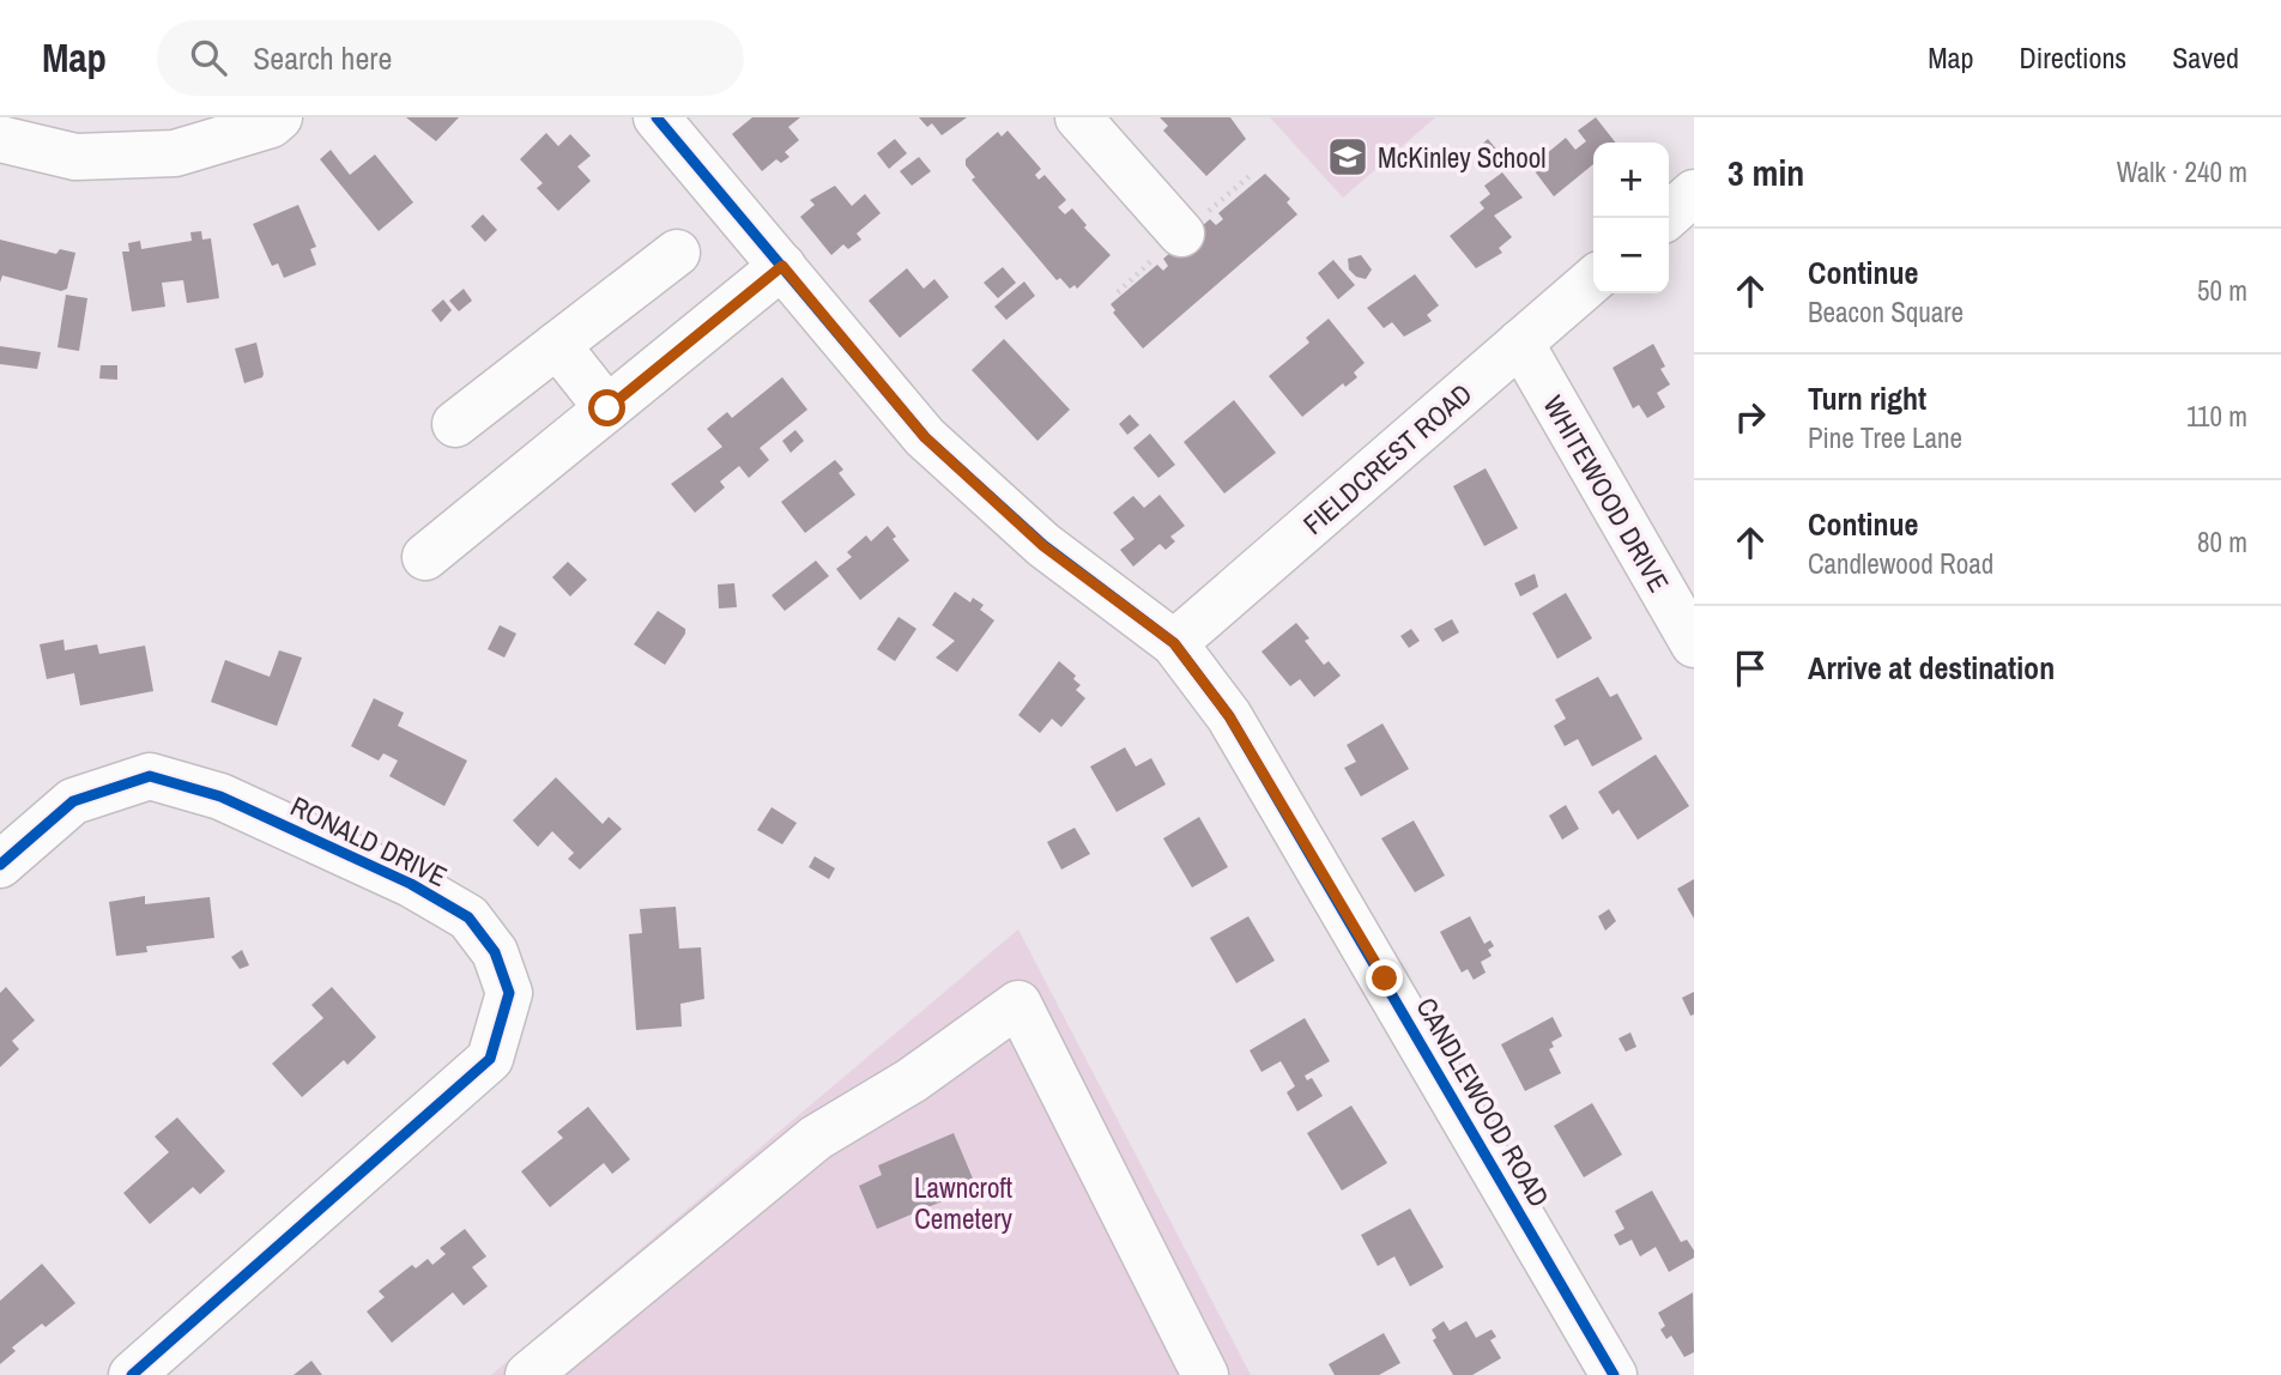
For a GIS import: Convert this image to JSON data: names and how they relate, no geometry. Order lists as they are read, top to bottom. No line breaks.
{"streets":{"street":["FIELDCREST ROAD","WHITEWOOD DRIVE","RONALD DRIVE","CANDLEWOOD ROAD"]},"crossings":[["FIELDCREST ROAD","WHITEWOOD DRIVE"],["FIELDCREST ROAD","CANDLEWOOD ROAD"]],"parks":["Lawncroft Cemetery"],"places":{"school or university":["McKinley School"]},"page":{"header":"Map","search":"Search here","nav":["Map","Directions","Saved"],"heading":["3 min","Walk · 240 m"],"map_buttons":["+","−"],"list":[["Continue","Beacon Square","50 m"],["Turn right","Pine Tree Lane","110 m"],["Continue","Candlewood Road","80 m"],"Arrive at destination"]}}
